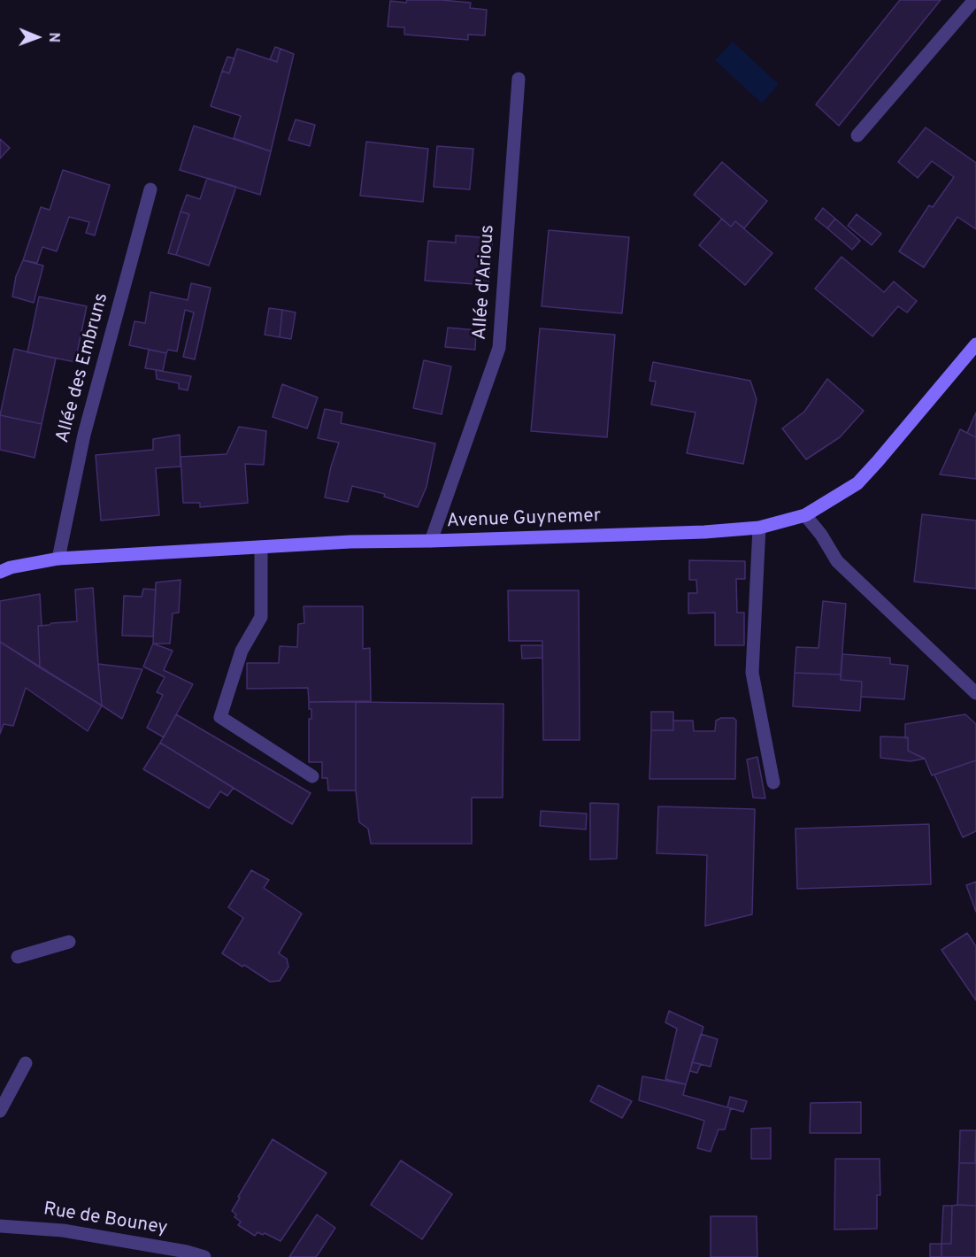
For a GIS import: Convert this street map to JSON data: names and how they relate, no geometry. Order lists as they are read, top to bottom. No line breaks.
{"streets":{"main road":["Avenue Guynemer"],"street":["Allée d'Arious","Allée des Embruns","Rue de Bouney"]},"crossings":[["Allée d'Arious","Avenue Guynemer"],["Allée des Embruns","Avenue Guynemer"]],"north":"right"}
